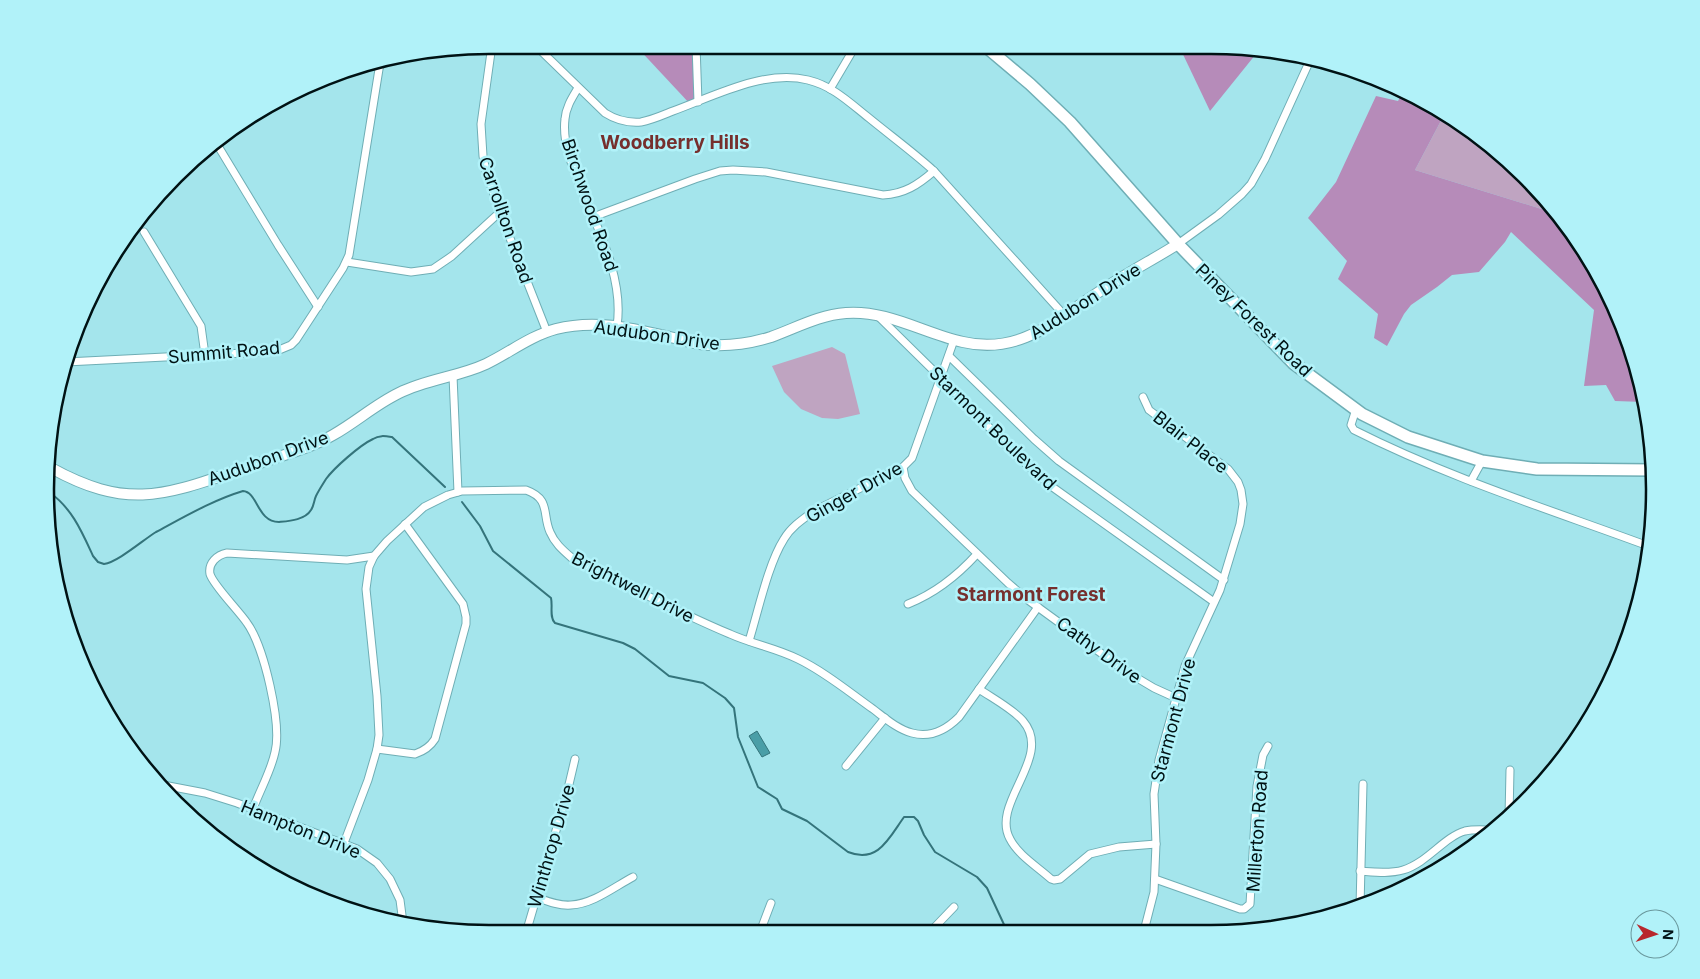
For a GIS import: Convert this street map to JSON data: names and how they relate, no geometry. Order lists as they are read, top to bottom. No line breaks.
{"streets":{"main road":["Piney Forest Road"],"street":["Birchwood Road","Carrollton Road","Audubon Drive","Summit Road","Starmont Boulevard","Blair Place","Ginger Drive","Brightwell Drive","Cathy Drive","Starmont Drive","Hampton Drive","Millerton Road","Winthrop Drive"]},"crossings":[["Birchwood Road","Audubon Drive"],["Carrollton Road","Audubon Drive"],["Audubon Drive","Piney Forest Road"],["Audubon Drive","Starmont Boulevard"],["Audubon Drive","Ginger Drive"],["Starmont Boulevard","Blair Place"],["Starmont Boulevard","Ginger Drive"],["Starmont Boulevard","Starmont Drive"],["Blair Place","Starmont Drive"],["Ginger Drive","Brightwell Drive"],["Ginger Drive","Cathy Drive"],["Brightwell Drive","Cathy Drive"],["Brightwell Drive","Hampton Drive"],["Cathy Drive","Starmont Drive"],["Starmont Drive","Millerton Road"]],"districts":["Woodberry Hills","Starmont Forest"],"north":"right"}
